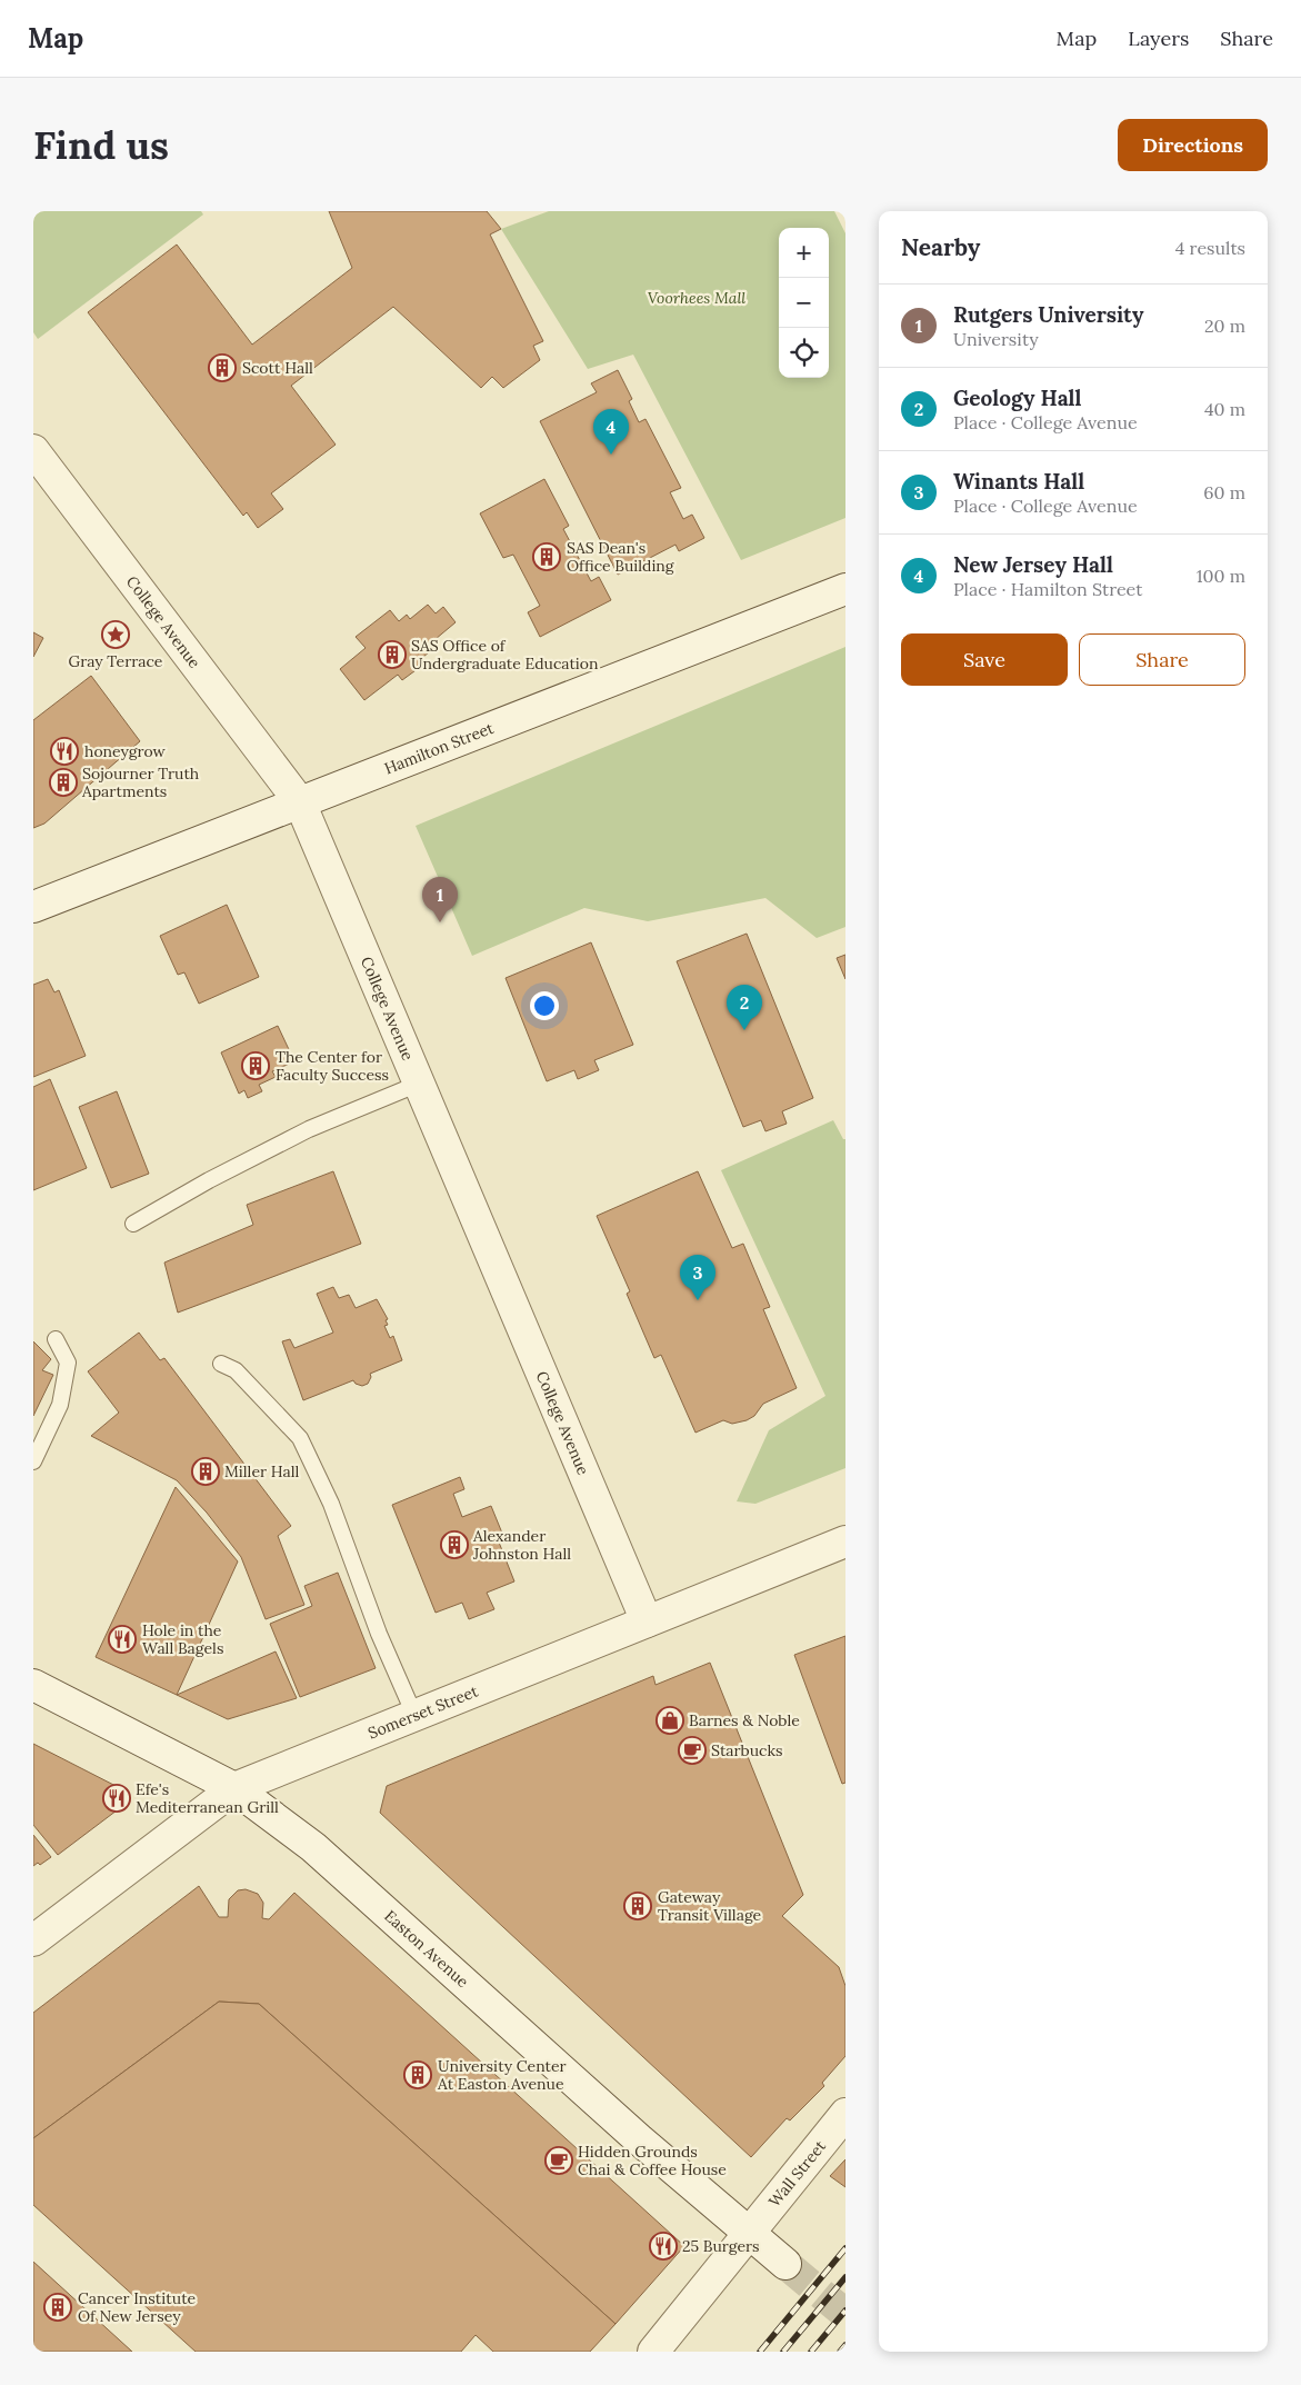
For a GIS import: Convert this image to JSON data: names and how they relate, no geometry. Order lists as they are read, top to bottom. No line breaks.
{"streets":{"street":["College Avenue","Hamilton Street","Somerset Street","Easton Avenue","Wall Street"]},"crossings":[["College Avenue","Hamilton Street"],["College Avenue","Somerset Street"],["Somerset Street","Easton Avenue"],["Easton Avenue","Wall Street"]],"parks":["Voorhees Mall"],"places":{"building":["Scott Hall","SAS Dean's Office Building","SAS Office of Undergraduate Education","Sojourner Truth Apartments","The Center for Faculty Success","Miller Hall","Alexander Johnston Hall","Gateway Transit Village","University Center At Easton Avenue","Cancer Institute Of New Jersey"],"place":["Gray Terrace"],"restaurant":["honeygrow","Hole in the Wall Bagels","Efe's Mediterranean Grill","25 Burgers"],"shop":["Barnes & Noble"],"cafe":["Starbucks","Hidden Grounds Chai & Coffee House"]},"page":{"header":"Map","nav":["Map","Layers","Share"],"buttons":["Directions",["Save","Share"]],"title":"Find us","heading":["Nearby","4 results"],"map_buttons":["+","−"],"list":[{"mark":"1","name":"Rutgers University","note":"University","value":"20 m"},{"mark":"2","name":"Geology Hall","note":"Place · College Avenue","value":"40 m"},{"mark":"3","name":"Winants Hall","note":"Place · College Avenue","value":"60 m"},{"mark":"4","name":"New Jersey Hall","note":"Place · Hamilton Street","value":"100 m"}],"pins":["4","1","2","3"]}}
